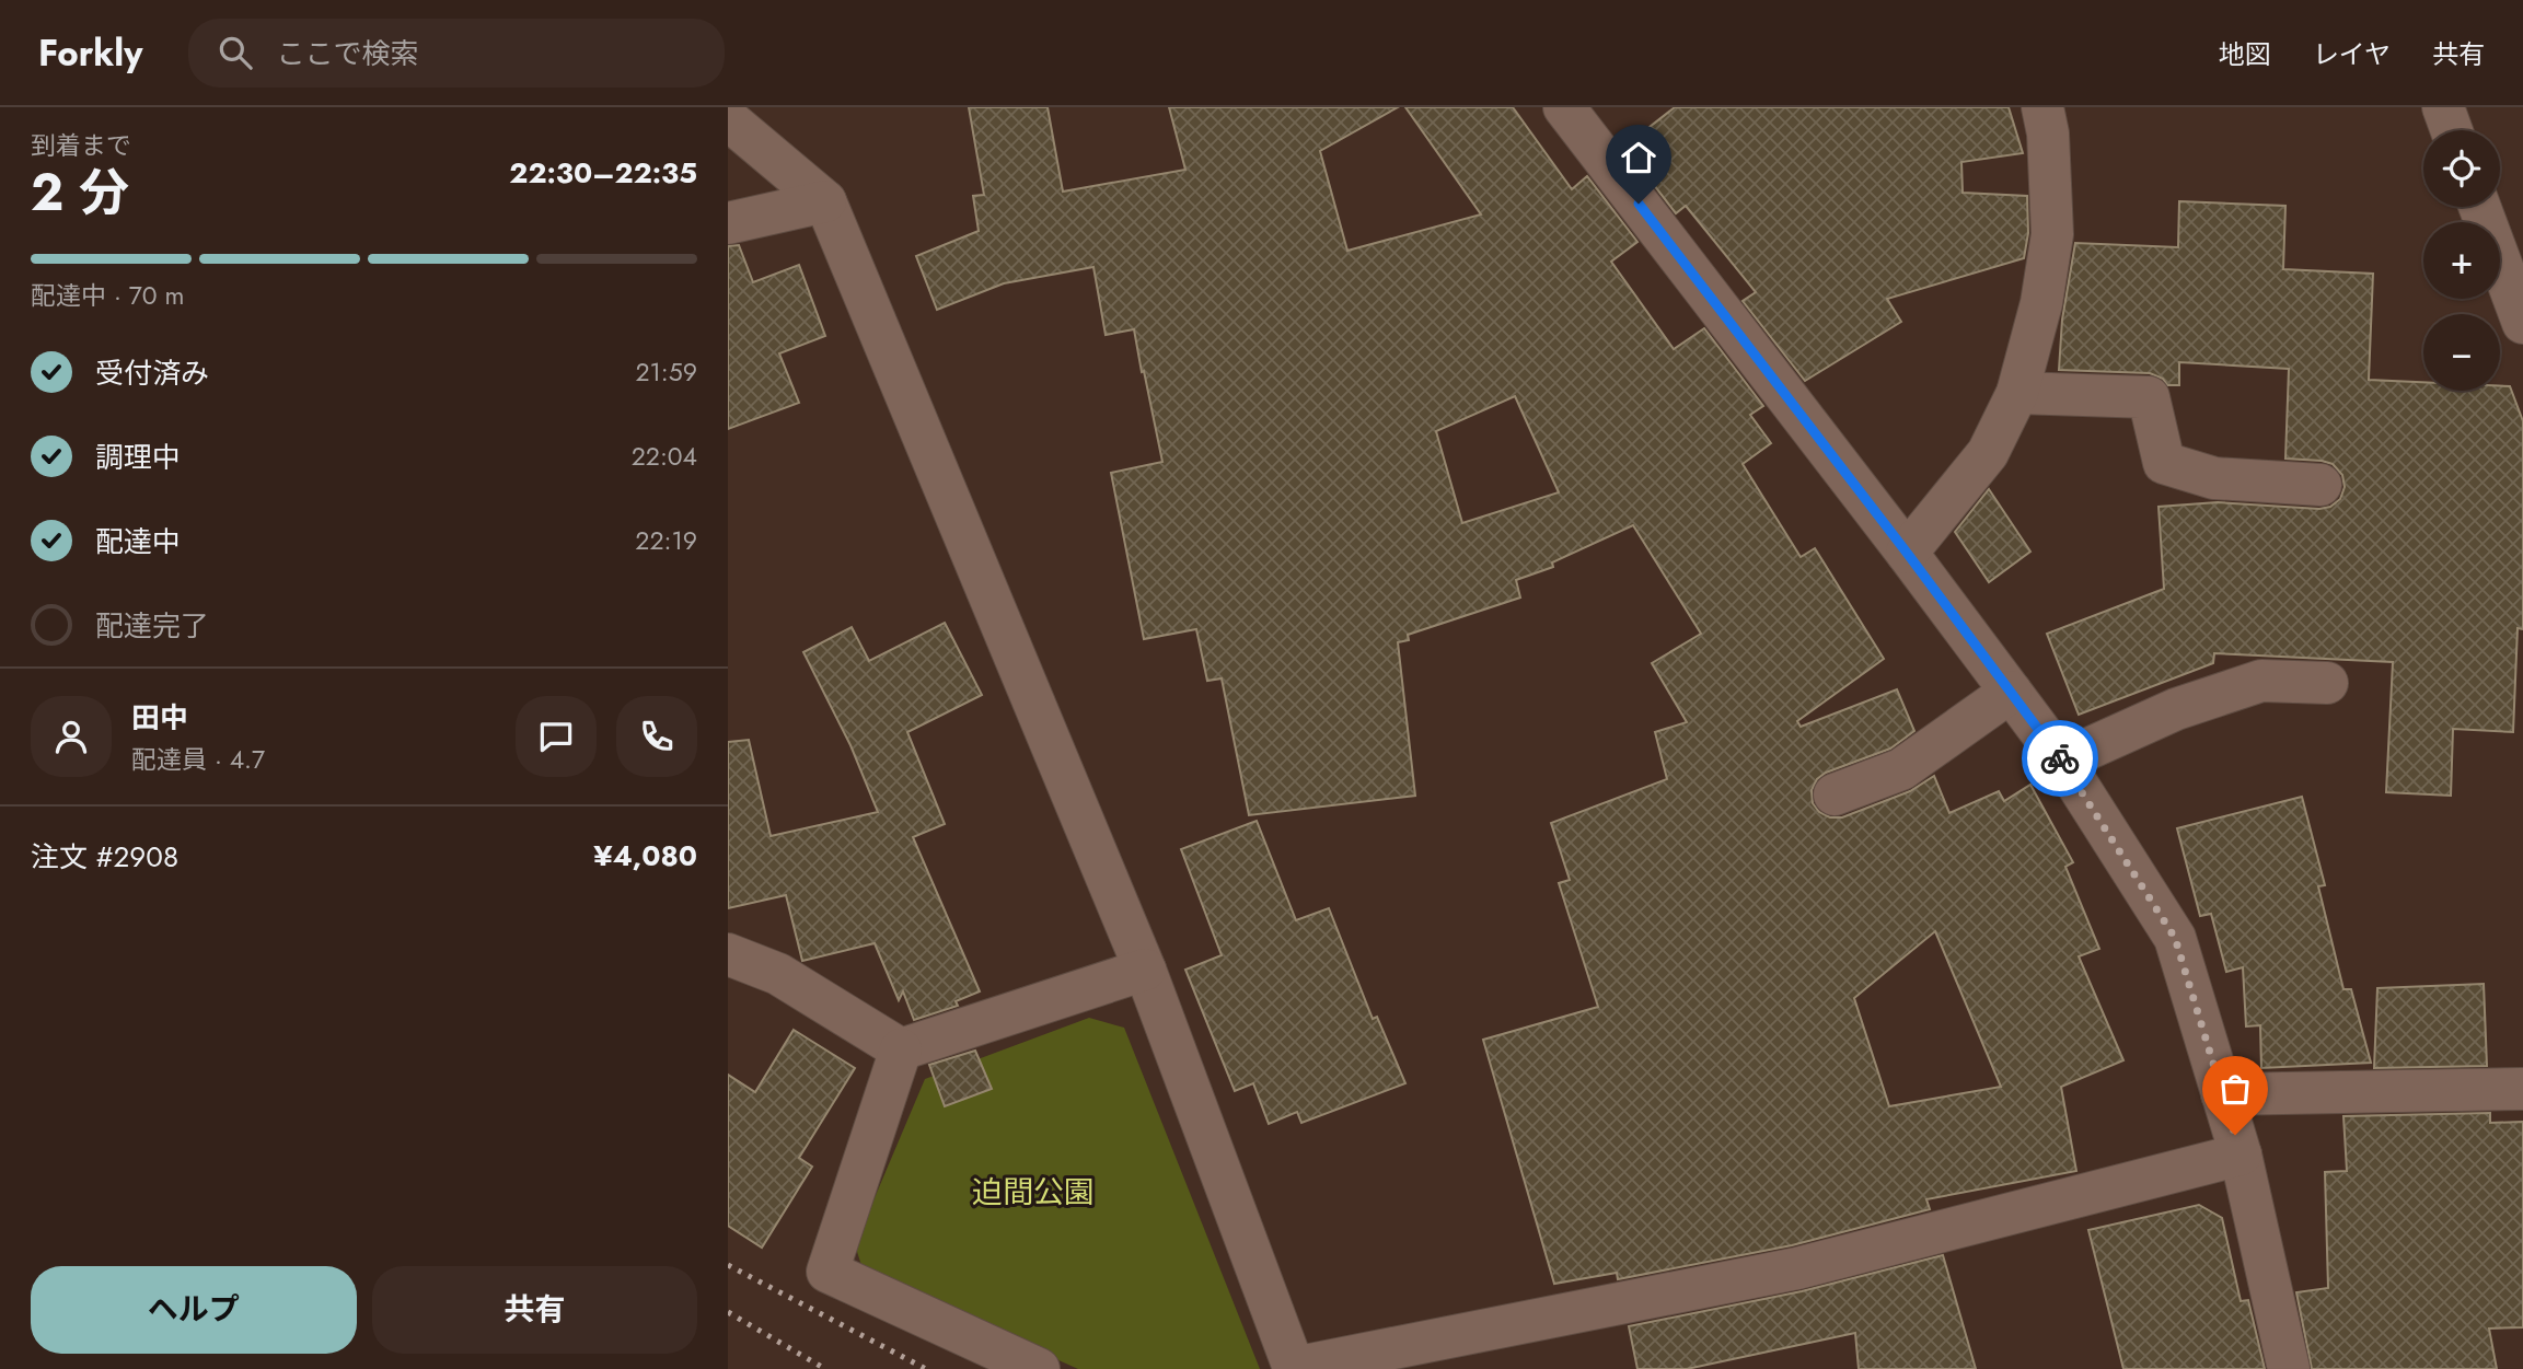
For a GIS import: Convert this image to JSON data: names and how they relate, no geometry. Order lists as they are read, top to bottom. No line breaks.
{"parks":["迫間公園"],"page":{"header":"Forkly","search":"ここで検索","nav":["地図","レイヤ","共有"],"heading":["2 分","到着まで","22:30–22:35"],"panel":["田中","配達員 · 4.7","注文 #2908","¥4,080"],"map_buttons":["+","−"],"bar":"配達中 · 70 m","list":[["受付済み","21:59"],["調理中","22:04"],["配達中","22:19"],"配達完了"],"buttons":["ヘルプ","共有"]}}
